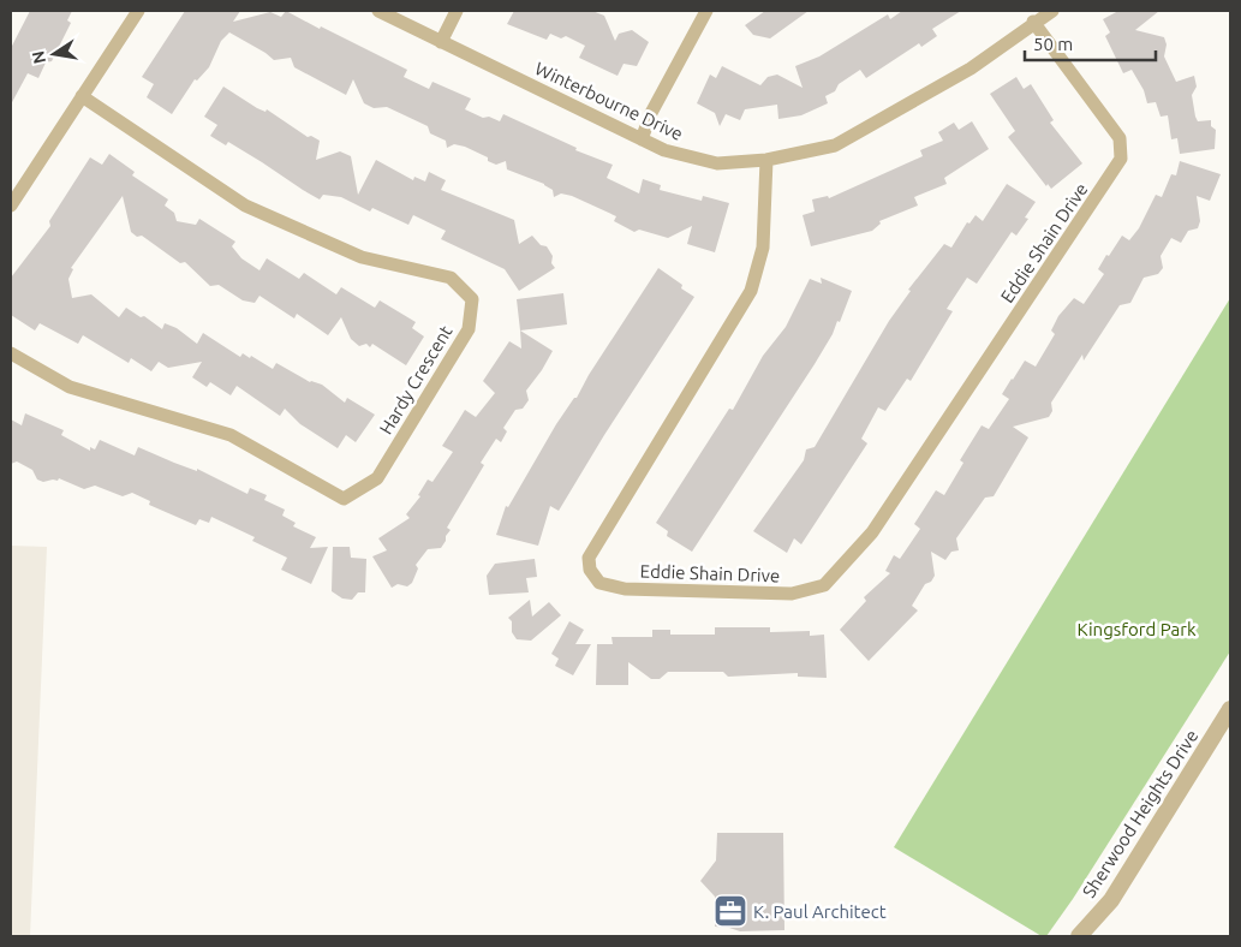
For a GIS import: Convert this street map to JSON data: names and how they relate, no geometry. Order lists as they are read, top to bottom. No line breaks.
{"streets":{"street":["Winterbourne Drive","Eddie Shain Drive","Hardy Crescent","Sherwood Heights Drive"]},"crossings":[["Winterbourne Drive","Eddie Shain Drive"]],"parks":["Kingsford Park"],"places":{"office":["K. Paul Architect"]},"scale_bar":"50 m","north":"left"}
